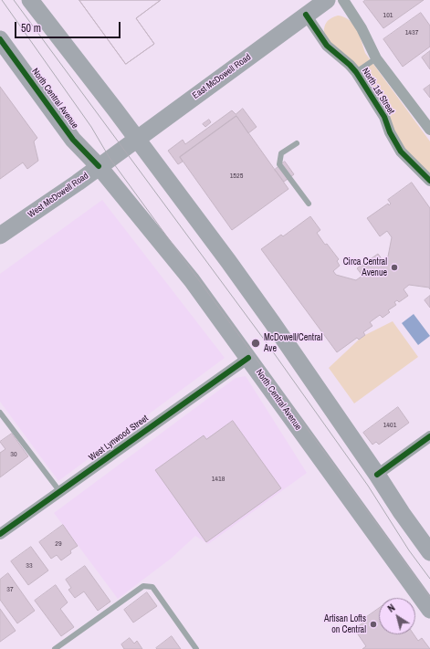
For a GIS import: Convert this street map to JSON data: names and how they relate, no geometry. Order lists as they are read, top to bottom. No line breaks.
{"streets":{"main road":["East McDowell Road","North Central Avenue","West McDowell Road"],"street":["North 1st Street","West Lynwood Street"]},"crossings":[["East McDowell Road","North 1st Street"],["East McDowell Road","West McDowell Road"],["North Central Avenue","West McDowell Road"],["North Central Avenue","West Lynwood Street"]],"places":["Circa Central Avenue","McDowell/Central Ave","Artisan Lofts on Central"],"house_numbers":["101","1437","1525","1401","30","1418","29","33","37"],"scale_bar":"50 m","north":"top left"}
